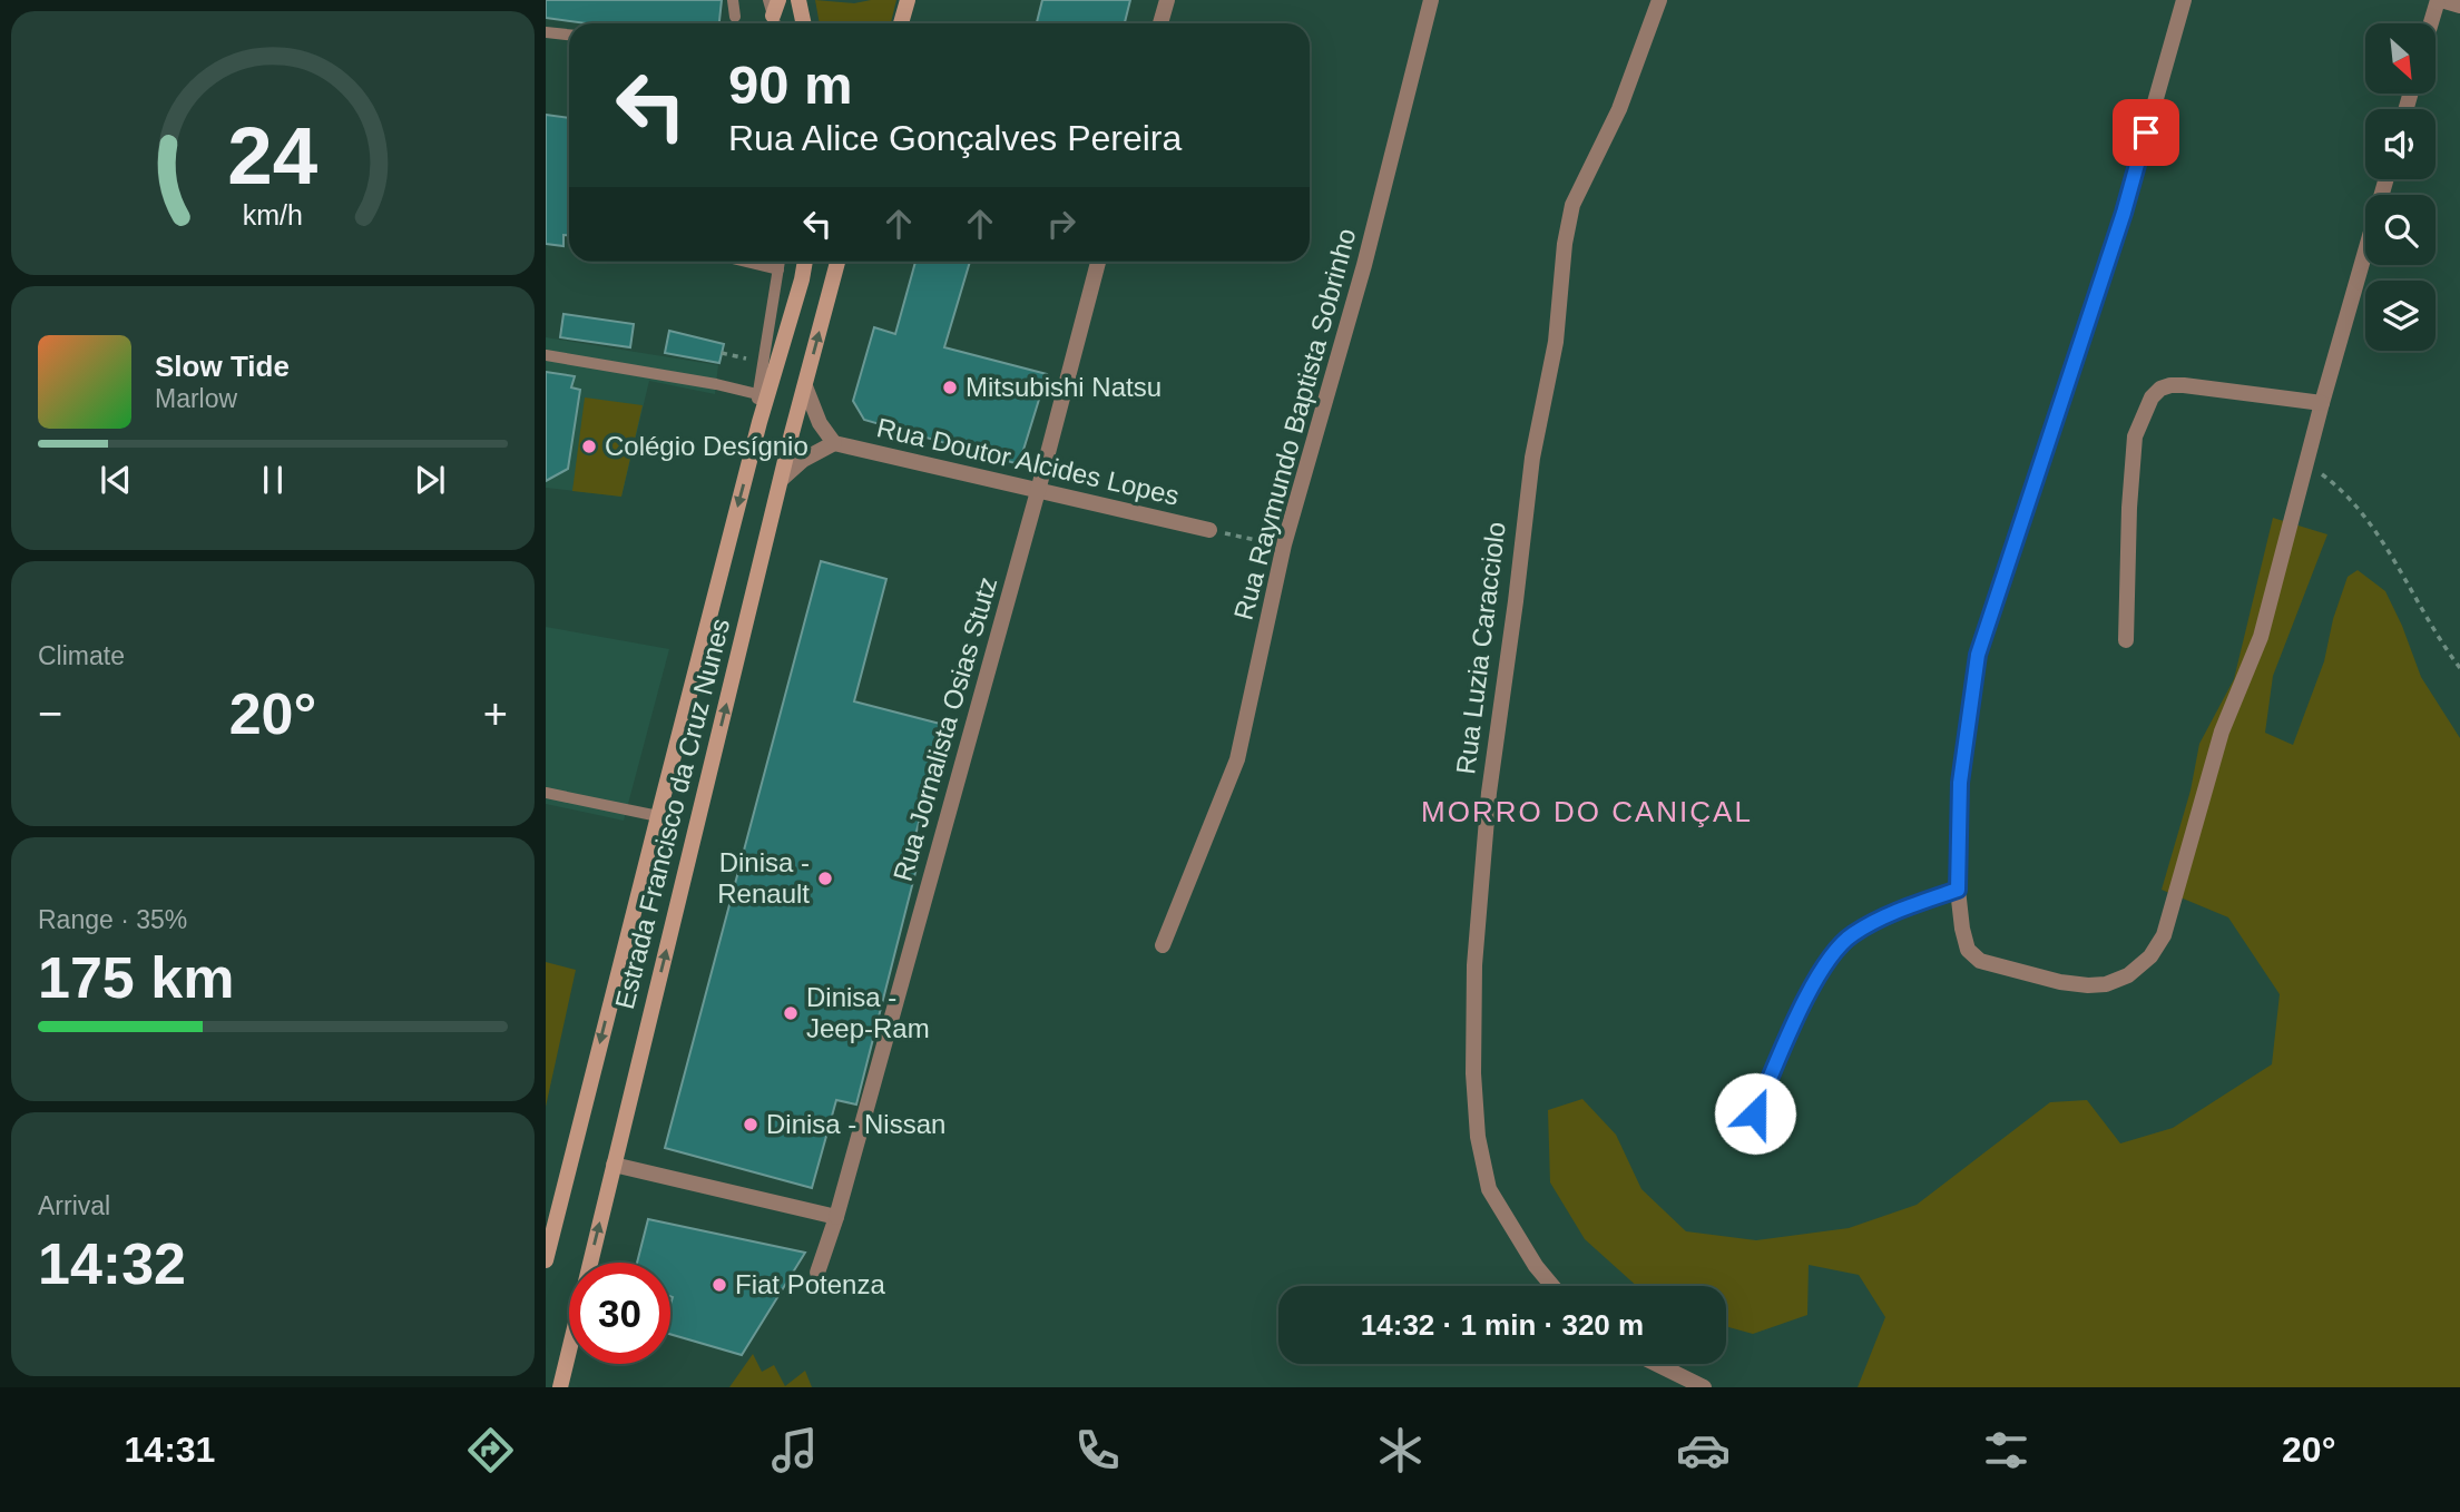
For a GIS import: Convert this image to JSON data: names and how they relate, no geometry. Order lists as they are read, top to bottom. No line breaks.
{"streets":{"main road":["Estrada Francisco da Cruz Nunes"],"street":["Rua Raymundo Baptista Sobrinho","Rua Doutor Alcides Lopes","Rua Luzia Caracciolo","Rua Jornalista Osias Stutz"]},"crossings":[["Rua Doutor Alcides Lopes","Rua Jornalista Osias Stutz"],["Rua Doutor Alcides Lopes","Estrada Francisco da Cruz Nunes"]],"districts":["MORRO DO CANIÇAL"],"places":["Mitsubishi Natsu","Colégio Desígnio","Dinisa - Renault","Dinisa - Jeep-Ram","Dinisa - Nissan","Fiat Potenza"],"north":"bottom right","page":{"turn":["90 m","Rua Alice Gonçalves Pereira"],"song":["Slow Tide","Marlow"],"tile":["Climate",["Range · 35%","175 km"],["Arrival","14:32"]],"heat":["−","20°","+"],"limit":"30","trip":"14:32 · 1 min · 320 m","tabs":["14:31","20°"],"gauge":["24","km/h"]}}
